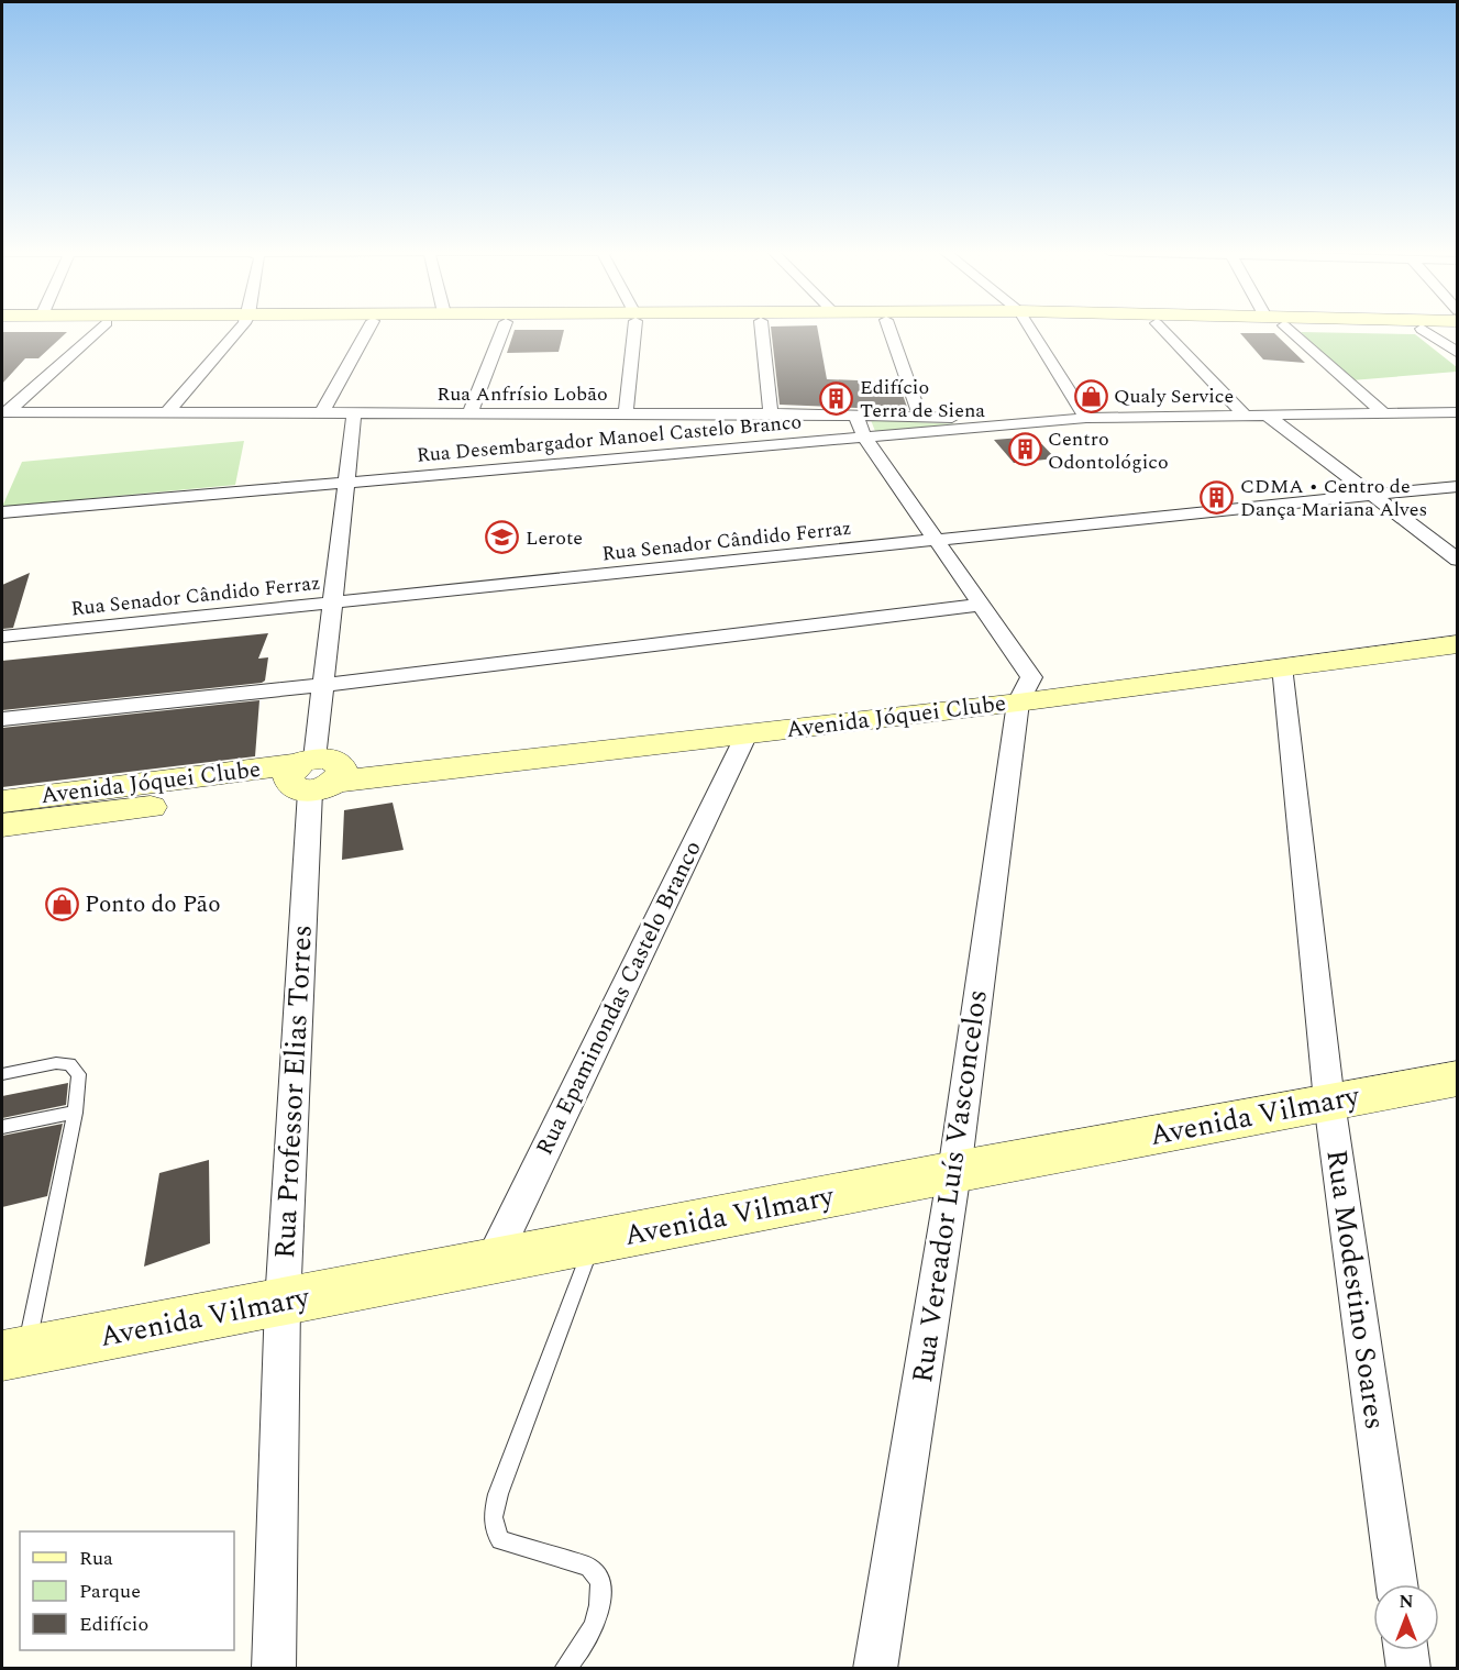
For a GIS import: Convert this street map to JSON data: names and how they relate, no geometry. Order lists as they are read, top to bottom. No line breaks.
{"streets":{"main road":["Avenida Jóquei Clube","Avenida Vilmary"],"street":["Rua Anfrísio Lobão","Rua Desembargador Manoel Castelo Branco","Rua Senador Cândido Ferraz","Rua Epaminondas Castelo Branco","Rua Professor Elias Torres","Rua Vereador Luís Vasconcelos","Rua Modestino Soares"]},"crossings":[["Rua Anfrísio Lobão","Rua Desembargador Manoel Castelo Branco"],["Rua Anfrísio Lobão","Rua Professor Elias Torres"],["Rua Desembargador Manoel Castelo Branco","Rua Professor Elias Torres"],["Rua Senador Cândido Ferraz","Rua Professor Elias Torres"],["Avenida Jóquei Clube","Rua Epaminondas Castelo Branco"],["Avenida Jóquei Clube","Rua Professor Elias Torres"],["Avenida Jóquei Clube","Rua Vereador Luís Vasconcelos"],["Avenida Jóquei Clube","Rua Modestino Soares"],["Rua Epaminondas Castelo Branco","Avenida Vilmary"],["Rua Professor Elias Torres","Avenida Vilmary"],["Avenida Vilmary","Rua Vereador Luís Vasconcelos"],["Avenida Vilmary","Rua Modestino Soares"]],"places":{"shop":["Qualy Service","Ponto do Pão"],"building":["Edifício Terra de Siena","Centro Odontológico","CDMA • Centro de Dança Mariana Alves"],"school or university":["Lerote"]},"legend":["Rua","Parque","Edifício"],"north":"top"}
